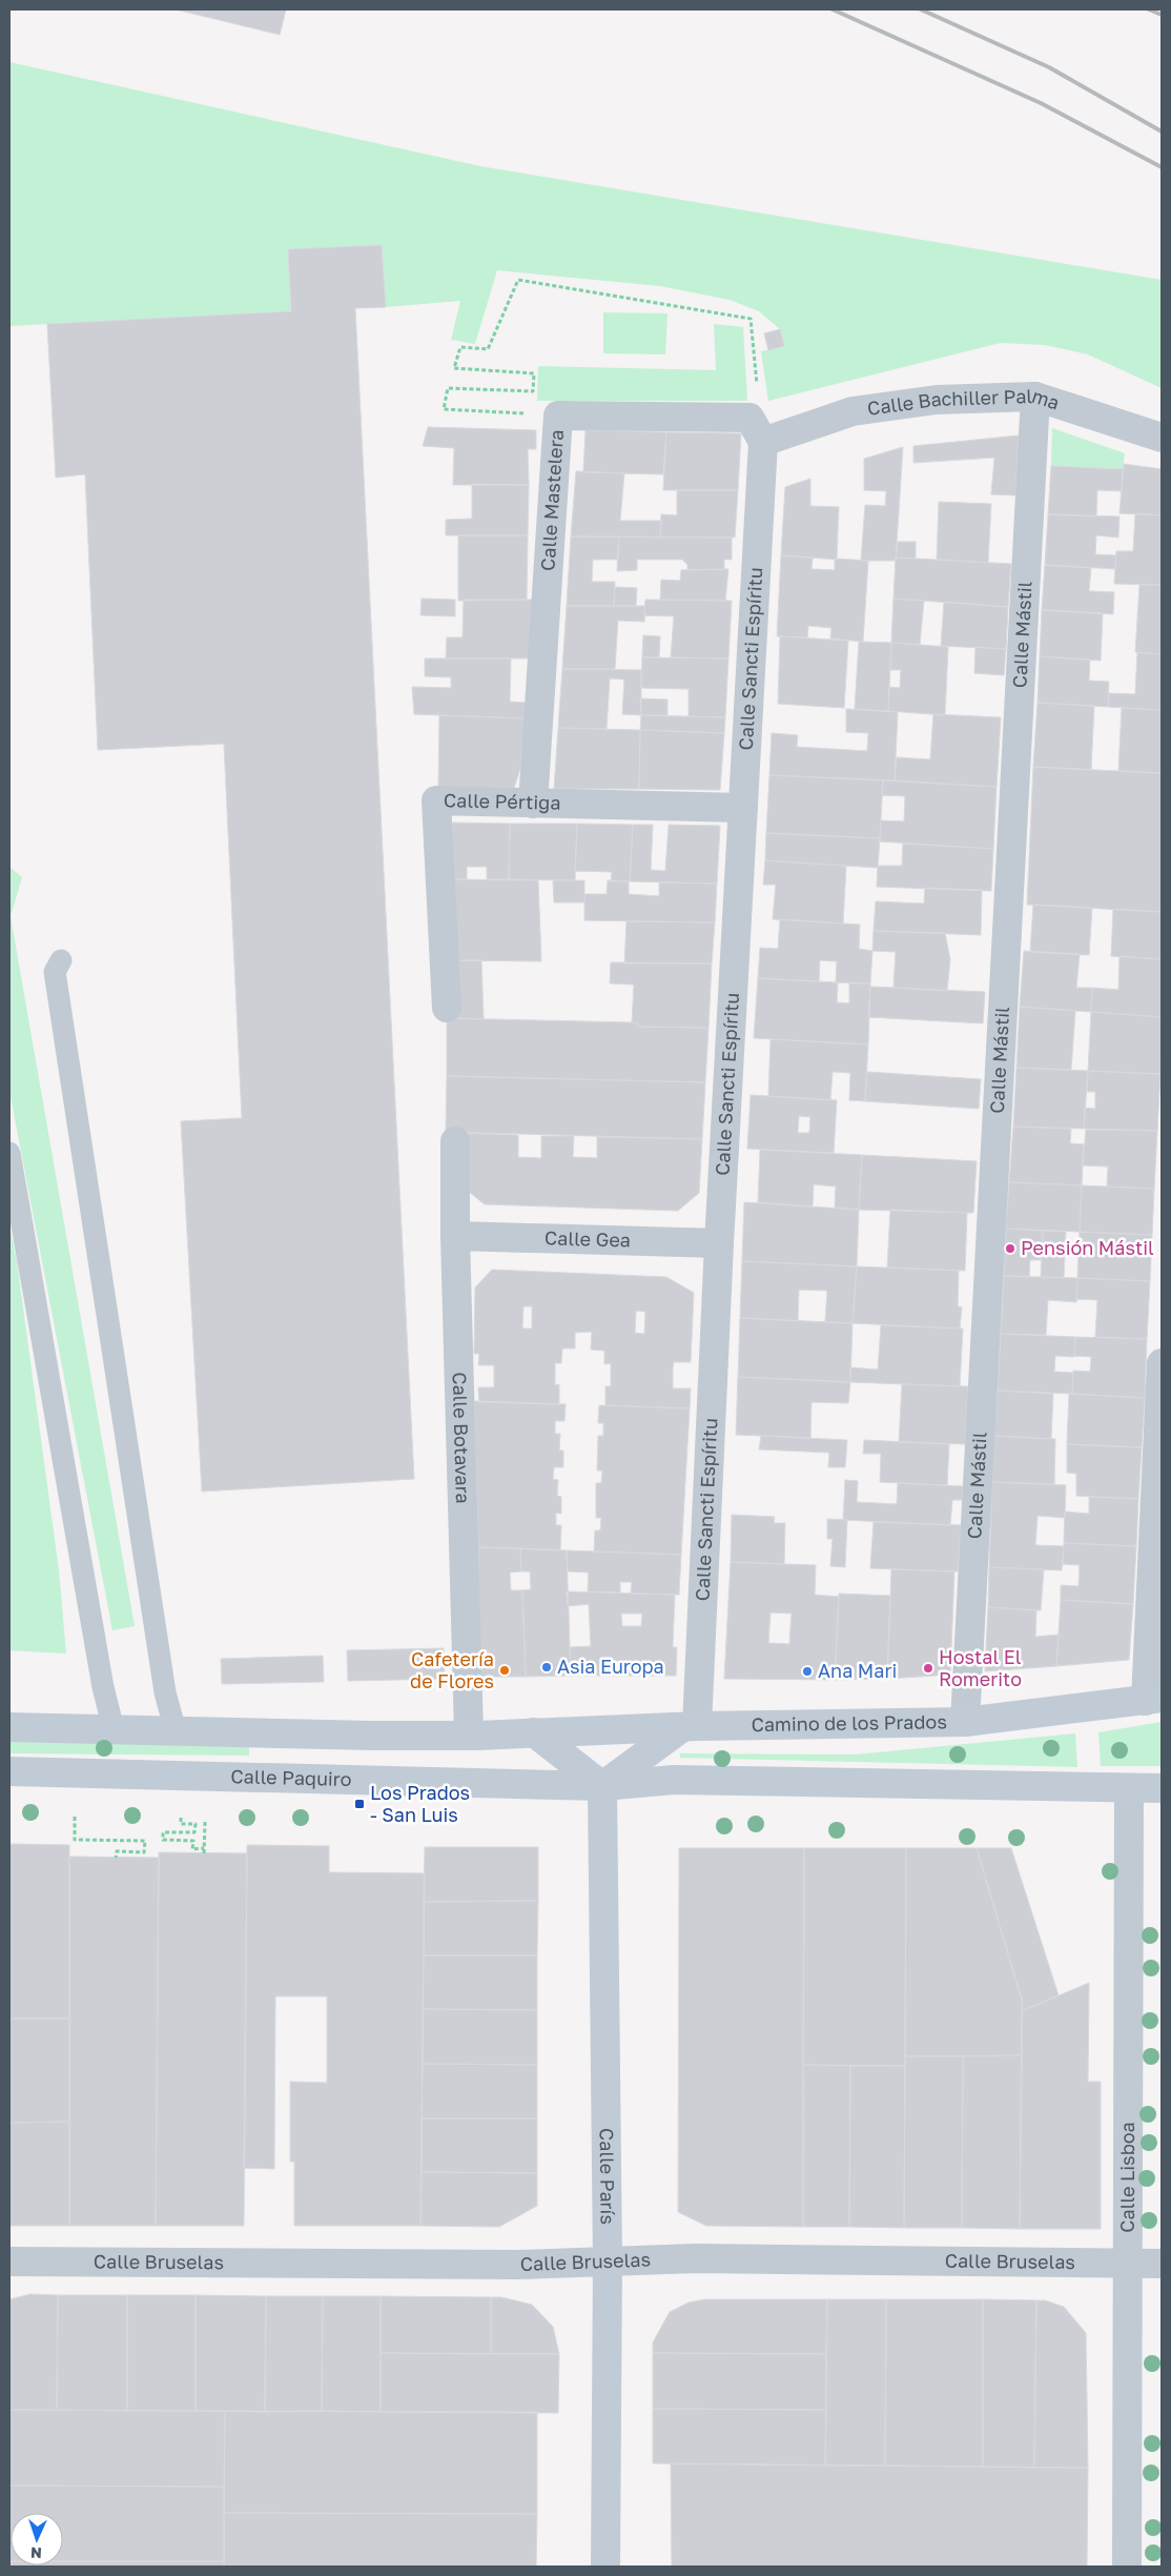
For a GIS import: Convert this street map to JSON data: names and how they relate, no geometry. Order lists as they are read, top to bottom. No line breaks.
{"streets":{"main road":["Camino de los Prados","Calle Paquiro","Calle París"],"street":["Calle Bachiller Palma","Calle Mastelera","Calle Mástil","Calle Sancti Espíritu","Calle Pértiga","Calle Gea","Calle Botavara","Calle Lisboa","Calle Bruselas"]},"crossings":[["Calle Bachiller Palma","Calle Mastelera"],["Calle Bachiller Palma","Calle Mástil"],["Calle Bachiller Palma","Calle Sancti Espíritu"],["Calle Mastelera","Calle Sancti Espíritu"],["Calle Mastelera","Calle Pértiga"],["Calle Mástil","Camino de los Prados"],["Calle Sancti Espíritu","Calle Pértiga"],["Calle Sancti Espíritu","Calle Gea"],["Calle Sancti Espíritu","Camino de los Prados"],["Calle Gea","Calle Botavara"],["Calle Paquiro","Calle París"],["Calle París","Calle Bruselas"],["Calle Lisboa","Calle Bruselas"]],"places":{"other":["Pensión Mástil","Asia Europa","Hostal El Romerito","Cafetería de Flores","Ana Mari"],"transit":["Los Prados - San Luis"]},"north":"bottom"}
